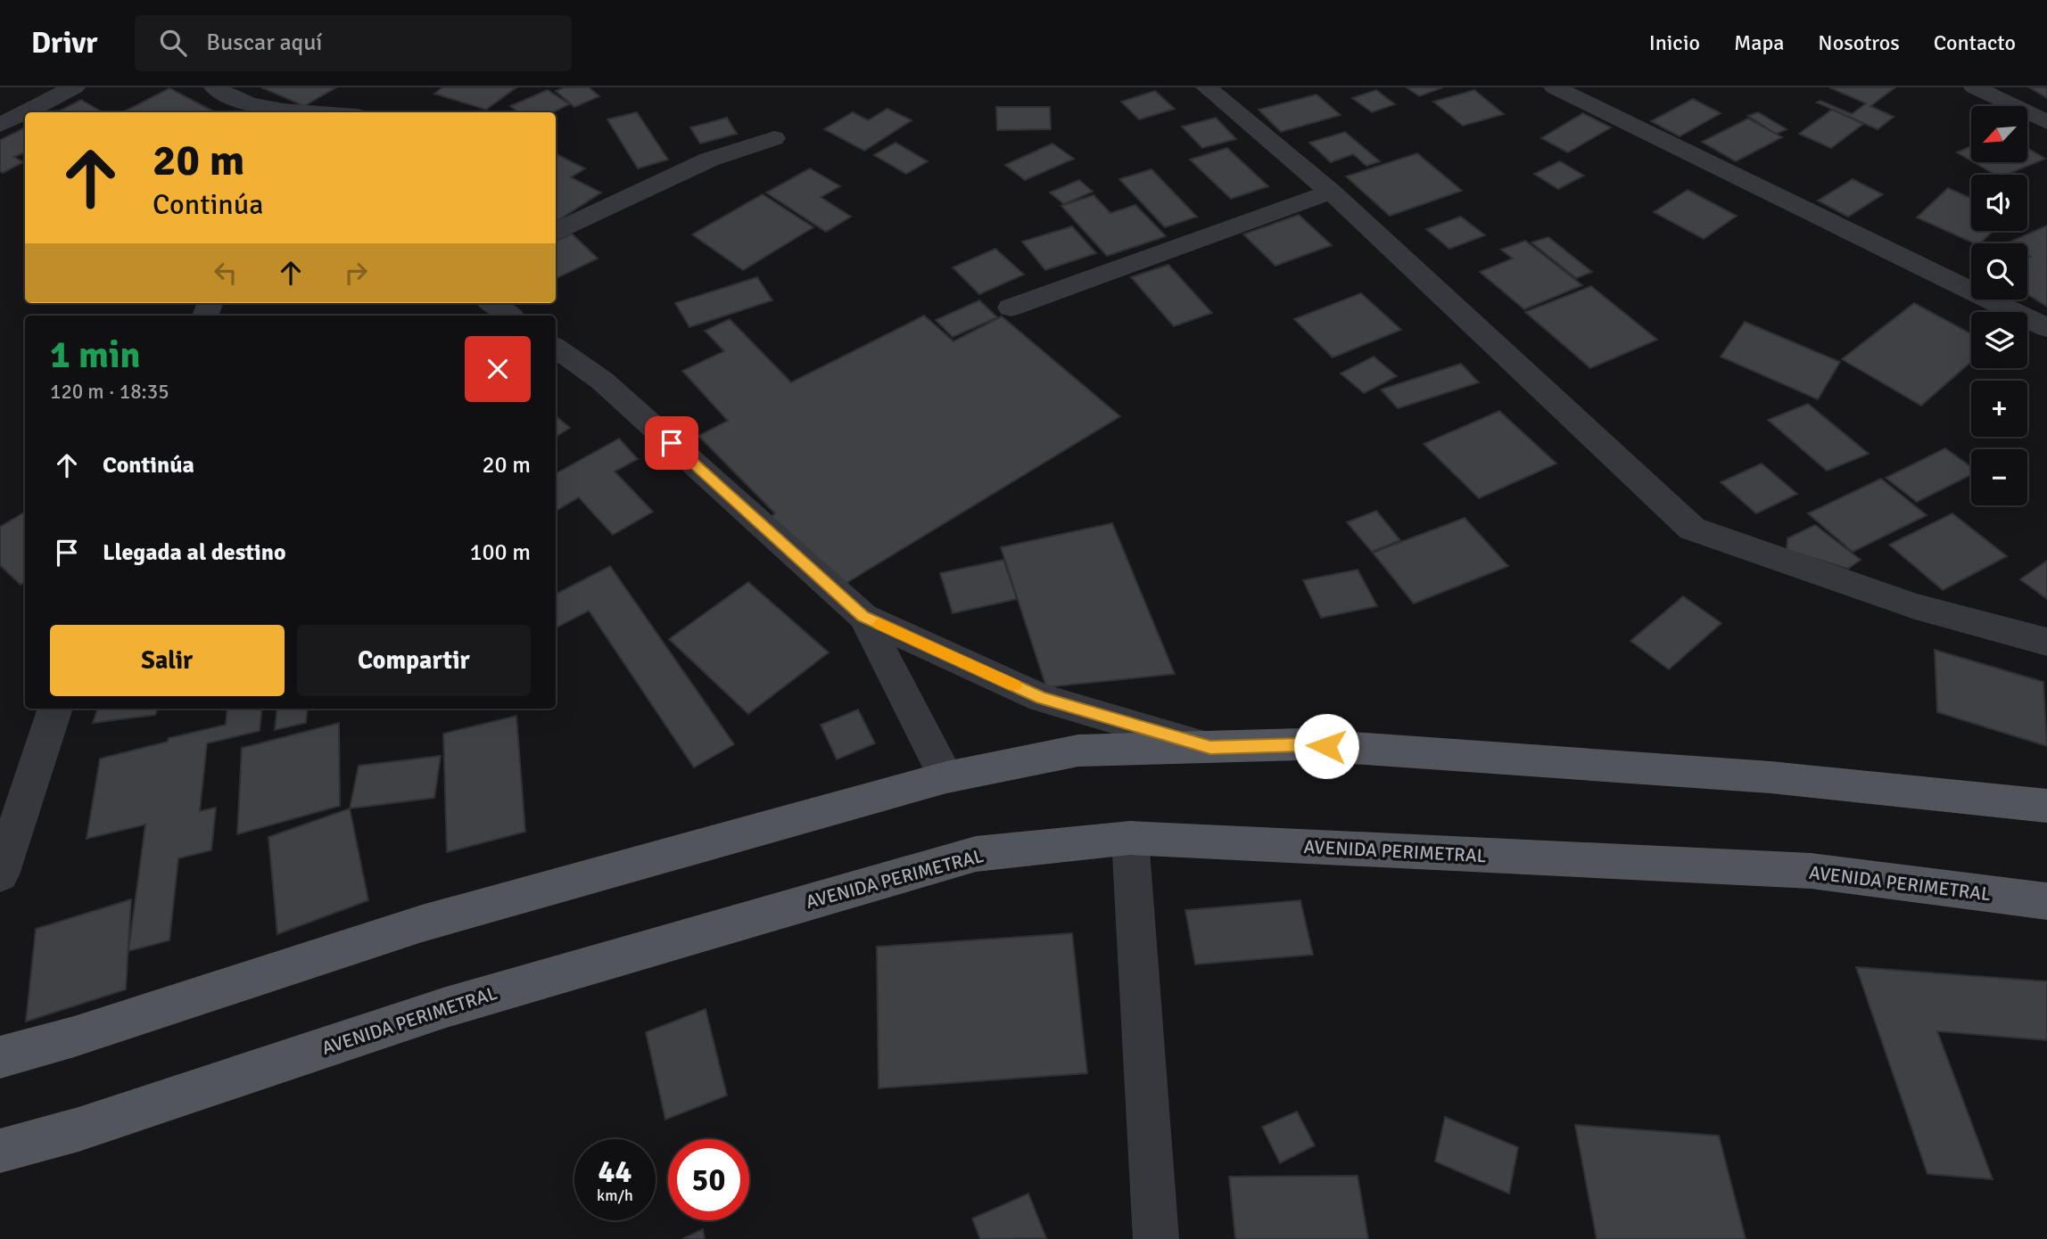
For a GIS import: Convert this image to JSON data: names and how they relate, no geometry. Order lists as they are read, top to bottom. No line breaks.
{"streets":{"main road":["AVENIDA PERIMETRAL"]},"north":"bottom left","page":{"header":"Drivr","search":"Buscar aquí","nav":["Inicio","Mapa","Nosotros","Contacto"],"map_buttons":["+","−"],"turn":["20 m","Continúa"],"heading":["1 min","120 m · 18:35"],"list":[{"name":"Continúa","value":"20 m"},{"name":"Llegada al destino","value":"100 m"}],"buttons":["Salir","Compartir"],"speed":"44 km/h","limit":"50"}}
